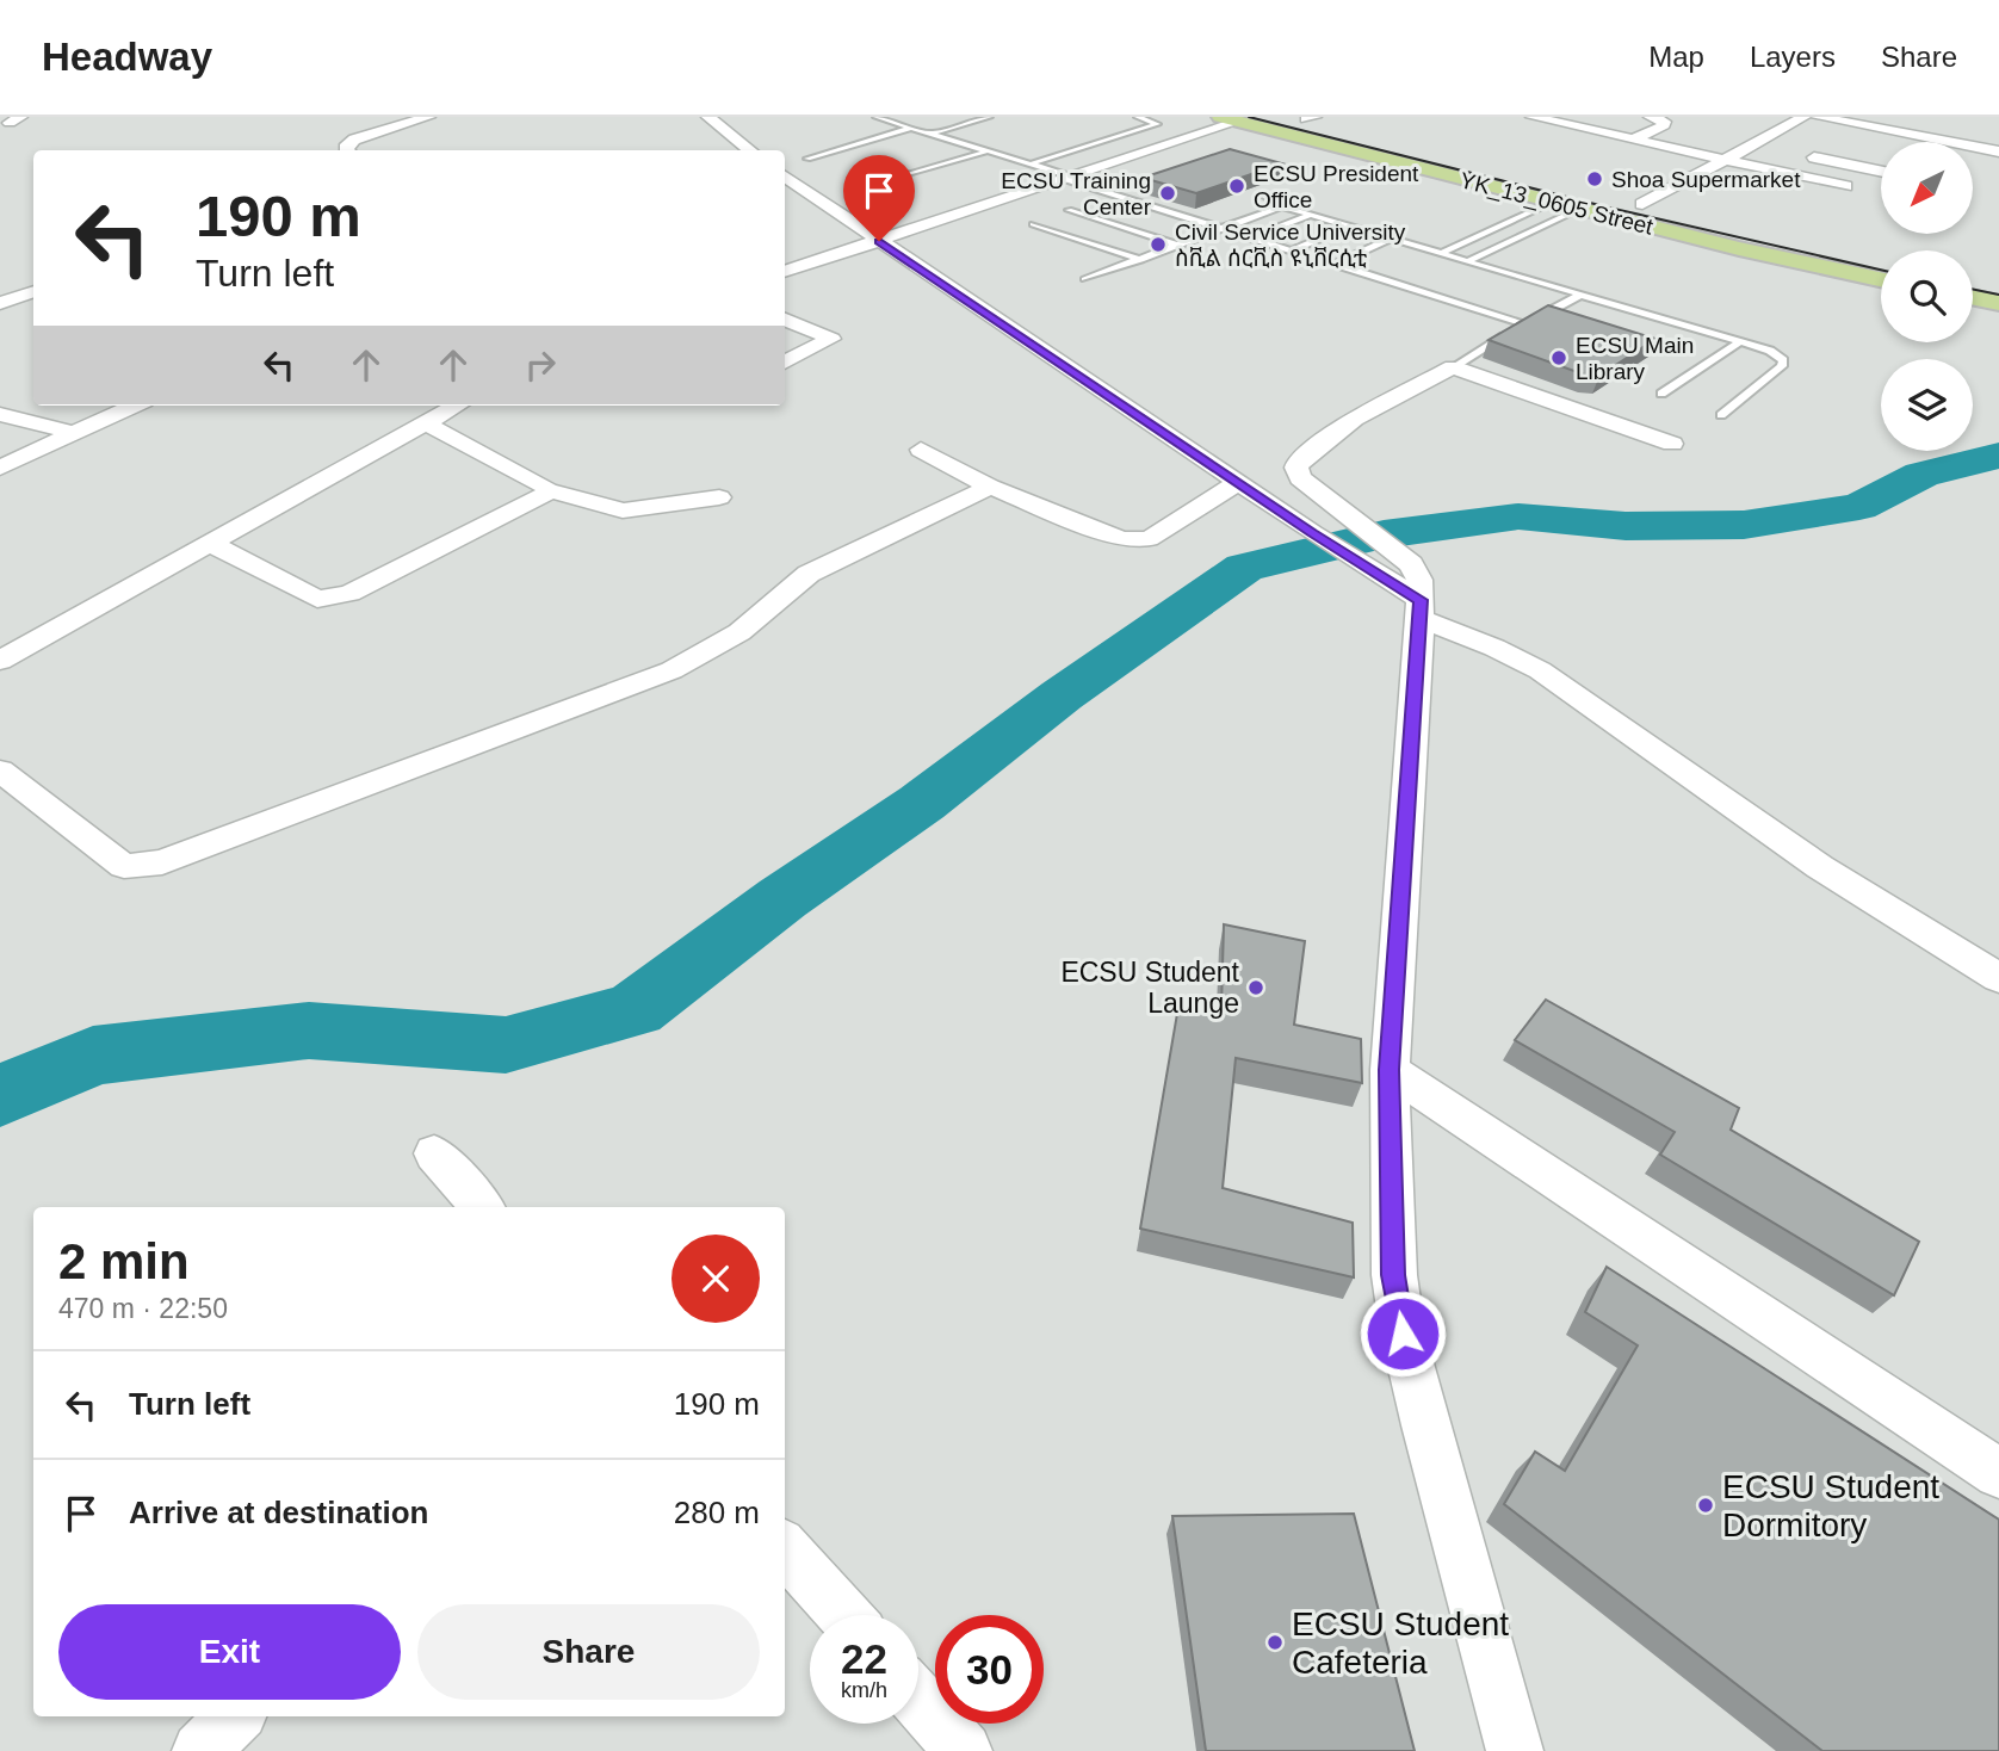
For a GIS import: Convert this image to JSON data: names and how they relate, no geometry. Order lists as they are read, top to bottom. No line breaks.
{"streets":{"main road":["YK_13_0605 Street"]},"places":["Shoa Supermarket","ECSU President Office","ECSU Training Center","Civil Service University ስቪል ሰርቪስ ዩኒቨርሲቲ","ECSU Main Library","ECSU Student Launge","ECSU Student Dormitory","ECSU Student Cafeteria"],"north":"bottom left","page":{"header":"Headway","nav":["Map","Layers","Share"],"turn":["190 m","Turn left"],"heading":["2 min","470 m · 22:50"],"list":[{"name":"Turn left","value":"190 m"},{"name":"Arrive at destination","value":"280 m"}],"buttons":["Exit","Share"],"speed":"22 km/h","limit":"30"}}
